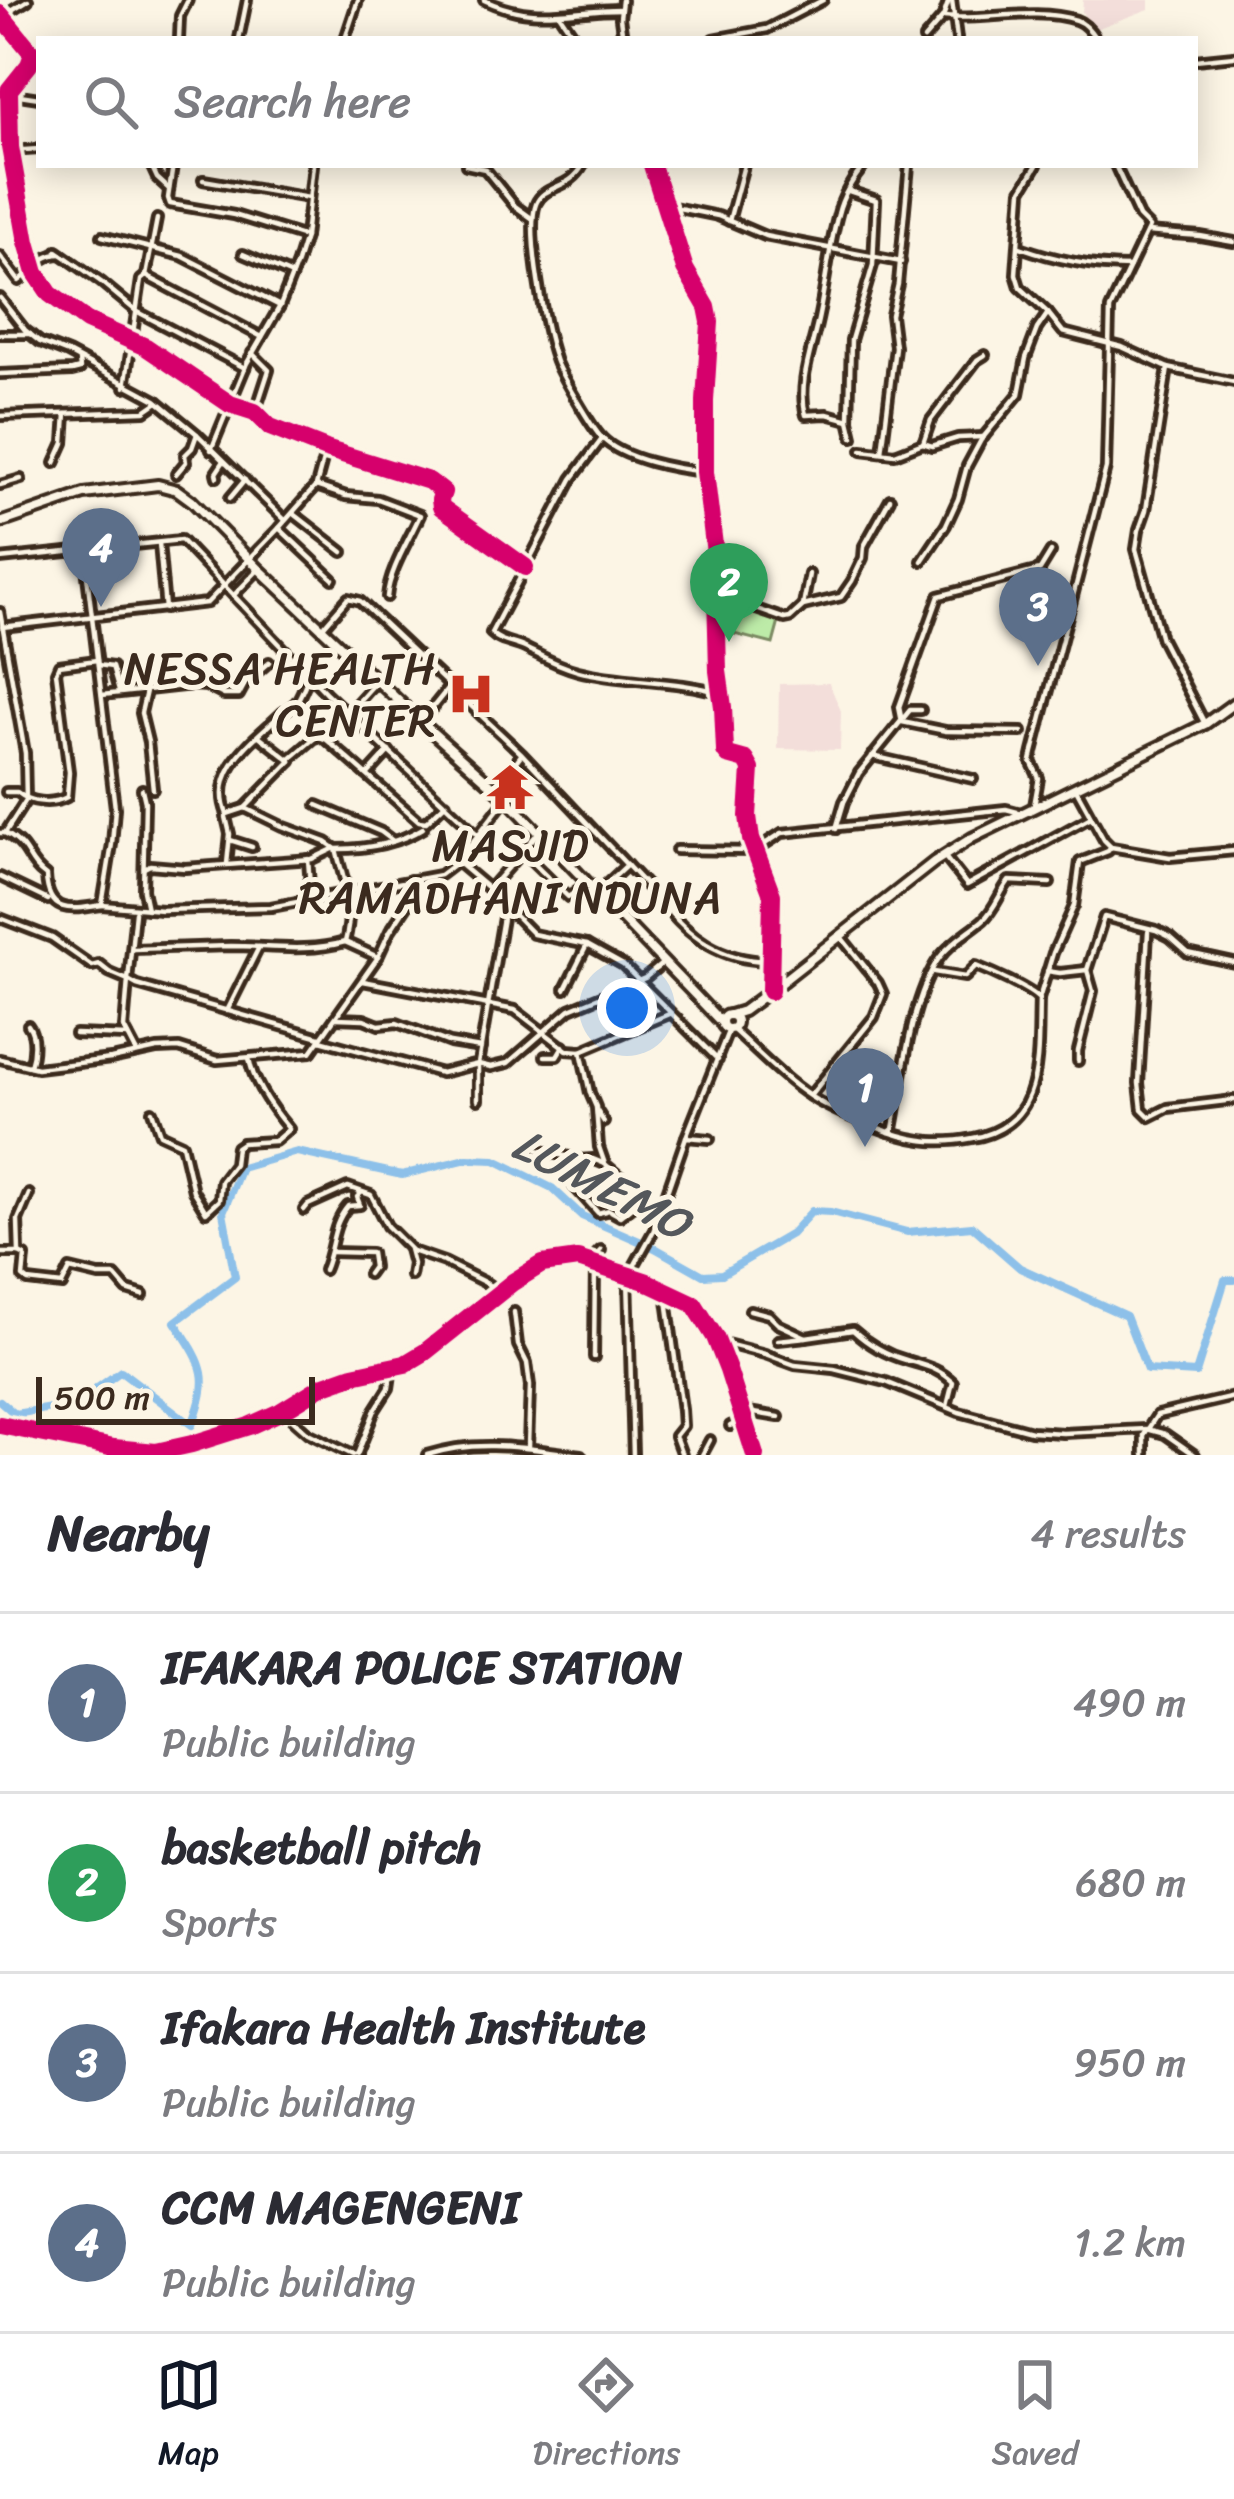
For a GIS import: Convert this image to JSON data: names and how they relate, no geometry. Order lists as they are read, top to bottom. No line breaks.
{"water":["LUMEMO"],"places":{"hospital":["NESSA HEALTH CENTER"],"temple":["MASJID RAMADHANI NDUNA"]},"scale_bar":"500 m","page":{"search":"Search here","pins":["4","2","3","1"],"scale":"500 m","heading":["Nearby","4 results"],"list":[{"mark":"1","name":"IFAKARA POLICE STATION","note":"Public building","value":"490 m"},{"mark":"2","name":"basketball pitch","note":"Sports","value":"680 m"},{"mark":"3","name":"Ifakara Health Institute","note":"Public building","value":"950 m"},{"mark":"4","name":"CCM MAGENGENI","note":"Public building","value":"1.2 km"}],"nav":["Map","Directions","Saved"]}}
